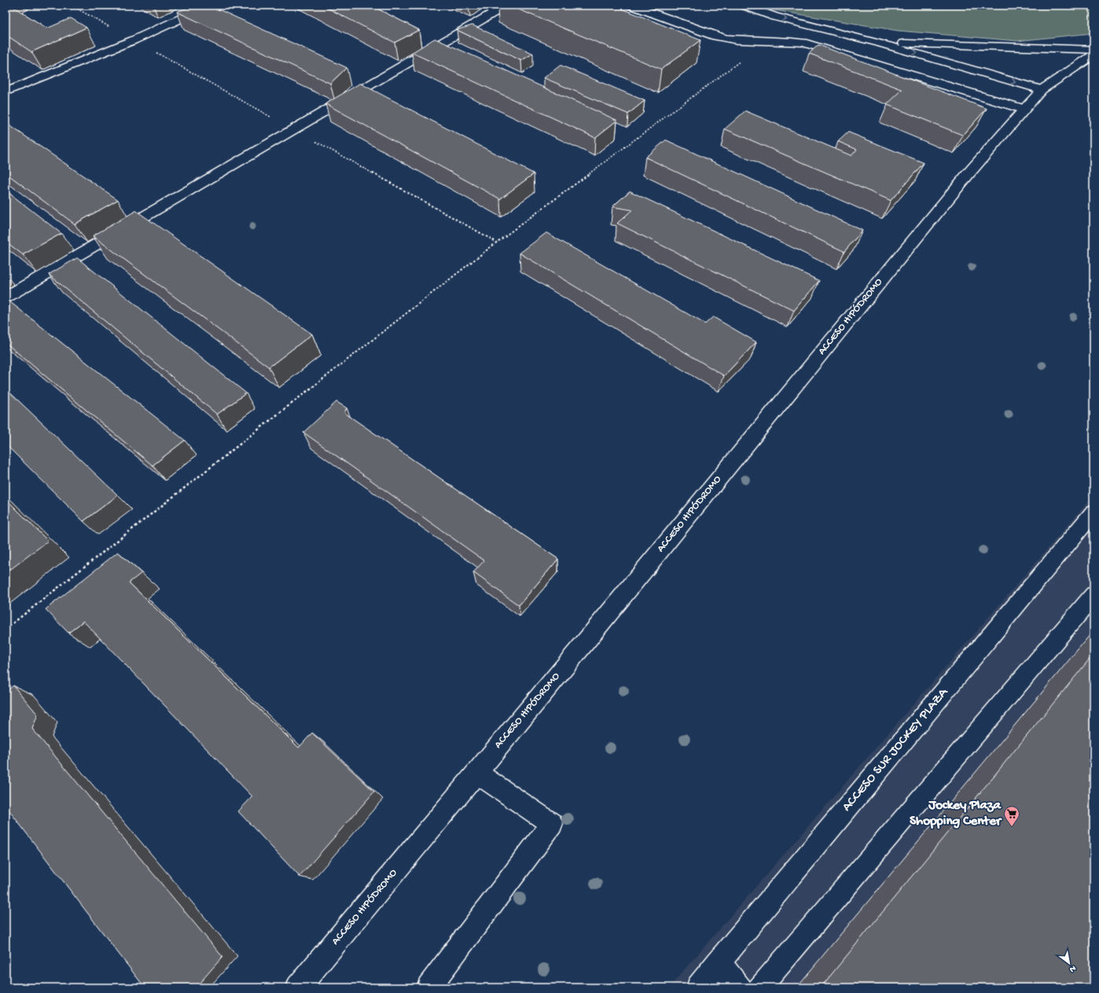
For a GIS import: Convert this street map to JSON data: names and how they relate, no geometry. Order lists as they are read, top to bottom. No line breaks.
{"streets":{"street":["ACCESO HIPÓDROMO","ACCESO SUR JOCKEY PLAZA"]},"places":{"supermarket":["Jockey Plaza Shopping Center"]},"north":"bottom right"}
